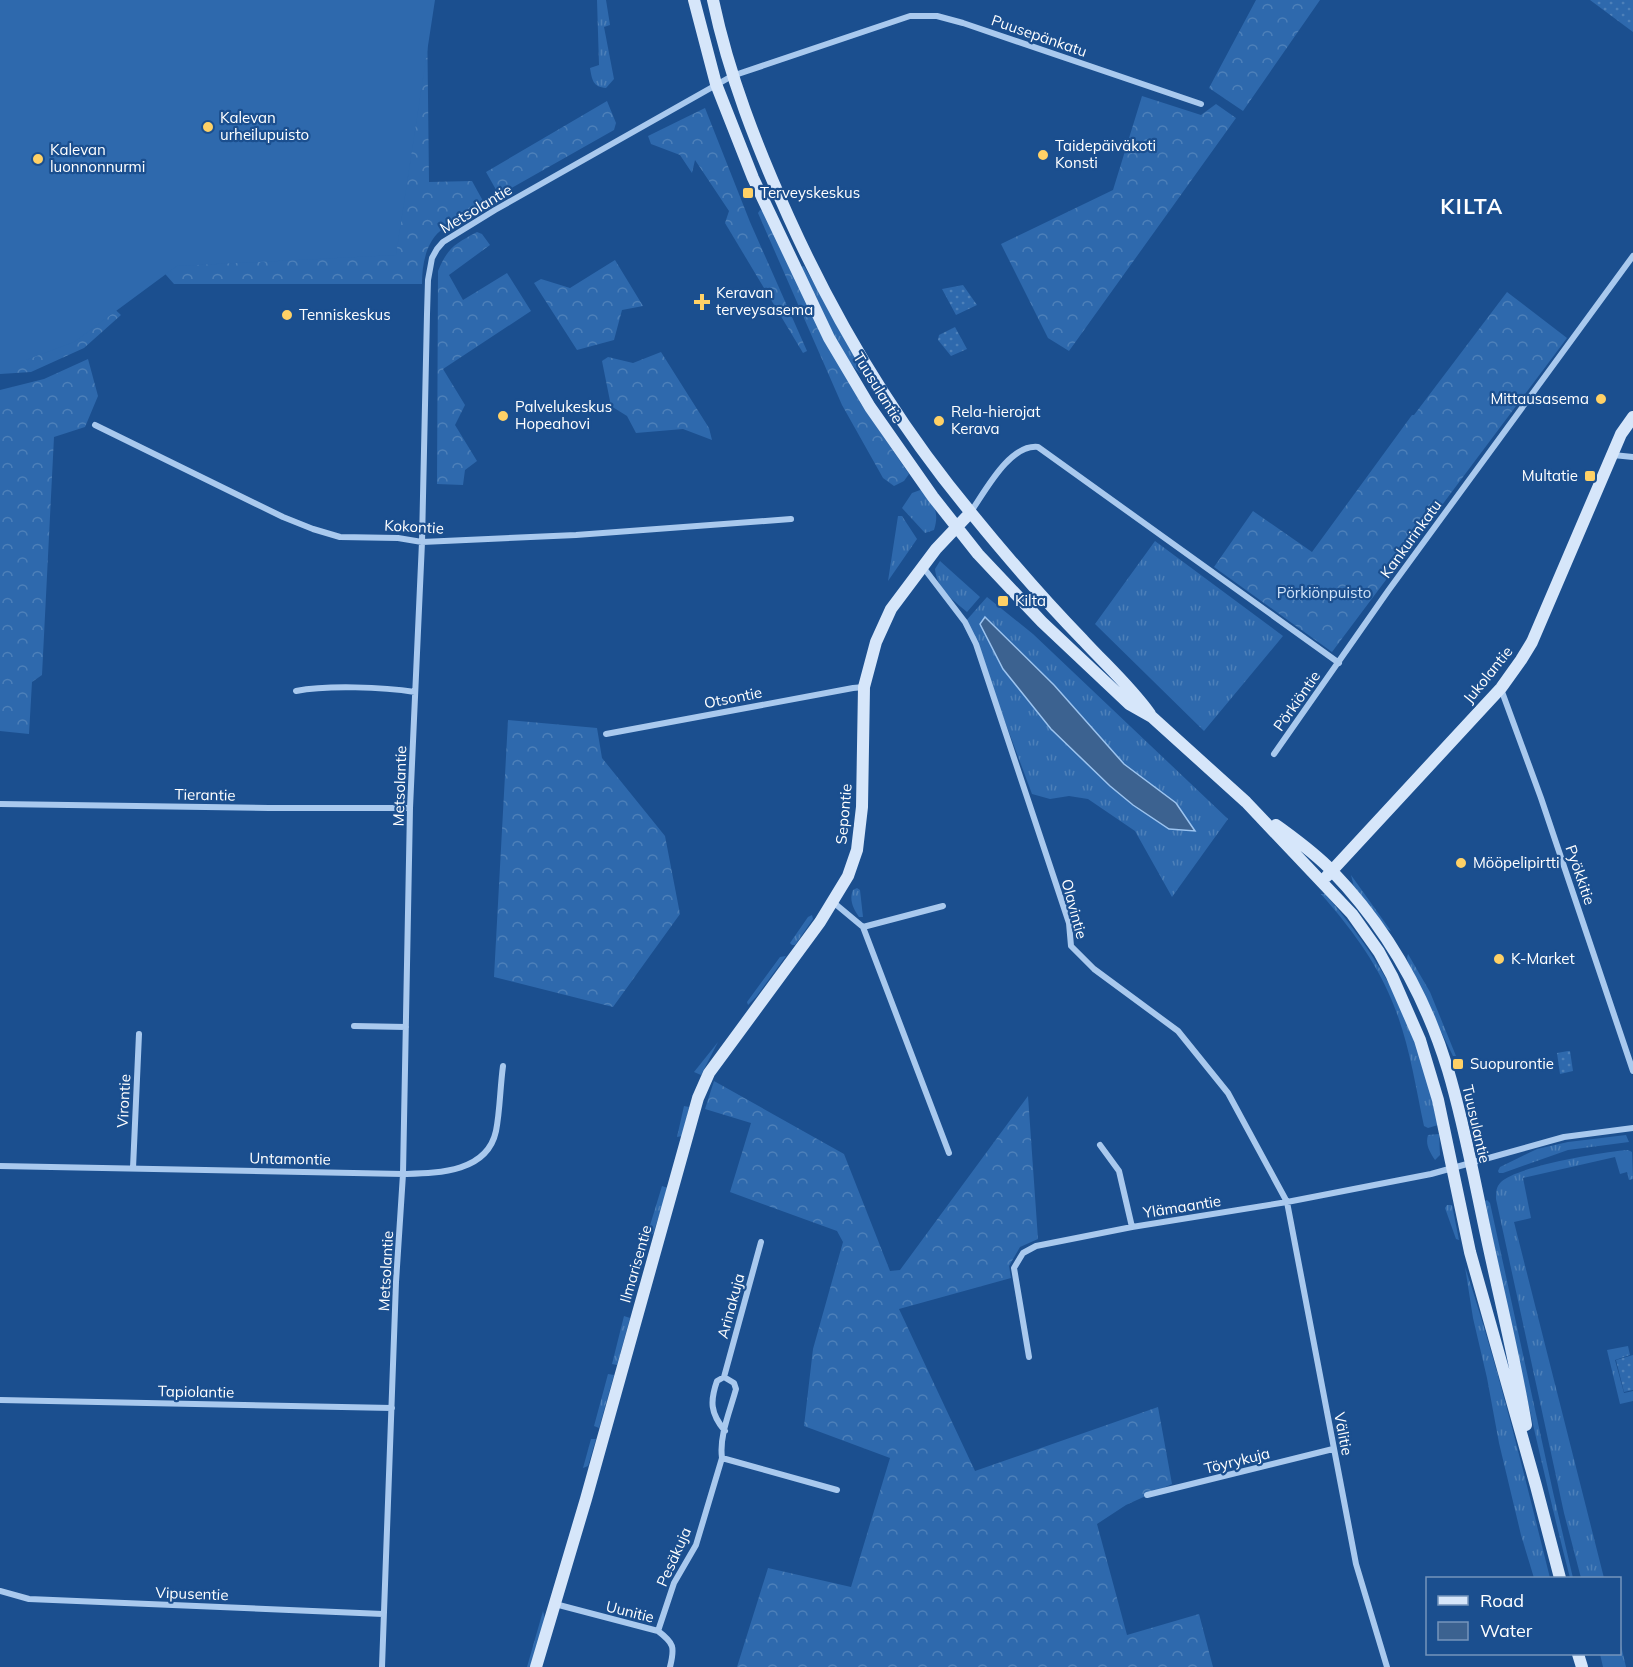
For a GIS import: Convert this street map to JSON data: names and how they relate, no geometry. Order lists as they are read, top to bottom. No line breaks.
{"streets":{"main road":["Tuusulantie","Jukolantie","Sepontie","Ilmarisentie"],"street":["Puusepänkatu","Metsolantie","Kokontie","Kankurinkatu","Otsontie","Pörkiöntie","Tierantie","Pyökkitie","Olavintie","Virontie","Untamontie","Ylämaantie","Arinakuja","Tapiolantie","Välitie","Töyrykuja","Pesäkuja","Vipusentie","Uunitie"]},"crossings":[["Puusepänkatu","Metsolantie"],["Puusepänkatu","Tuusulantie"],["Metsolantie","Tuusulantie"],["Metsolantie","Kokontie"],["Metsolantie","Tierantie"],["Metsolantie","Untamontie"],["Metsolantie","Tapiolantie"],["Metsolantie","Vipusentie"],["Tuusulantie","Jukolantie"],["Tuusulantie","Sepontie"],["Tuusulantie","Ylämaantie"],["Kankurinkatu","Pörkiöntie"],["Jukolantie","Pyökkitie"],["Otsontie","Sepontie"],["Sepontie","Olavintie"],["Sepontie","Ilmarisentie"],["Olavintie","Ylämaantie"],["Olavintie","Välitie"],["Virontie","Untamontie"],["Ylämaantie","Välitie"],["Ilmarisentie","Uunitie"],["Arinakuja","Pesäkuja"],["Välitie","Töyrykuja"],["Pesäkuja","Uunitie"]],"districts":["KILTA"],"parks":["Pörkiönpuisto"],"places":{"other":["Kalevan urheilupuisto","Taidepäiväkoti Konsti","Kalevan luonnonnurmi","Tenniskeskus","Mittausasema","Palvelukeskus Hopeahovi","Rela-hierojat Kerava","Mööpelipirtti","K-Market"],"transit":["Terveyskeskus","Multatie","Kilta","Suopurontie"],"health":["Keravan terveysasema"]},"legend":["Road","Water"]}
